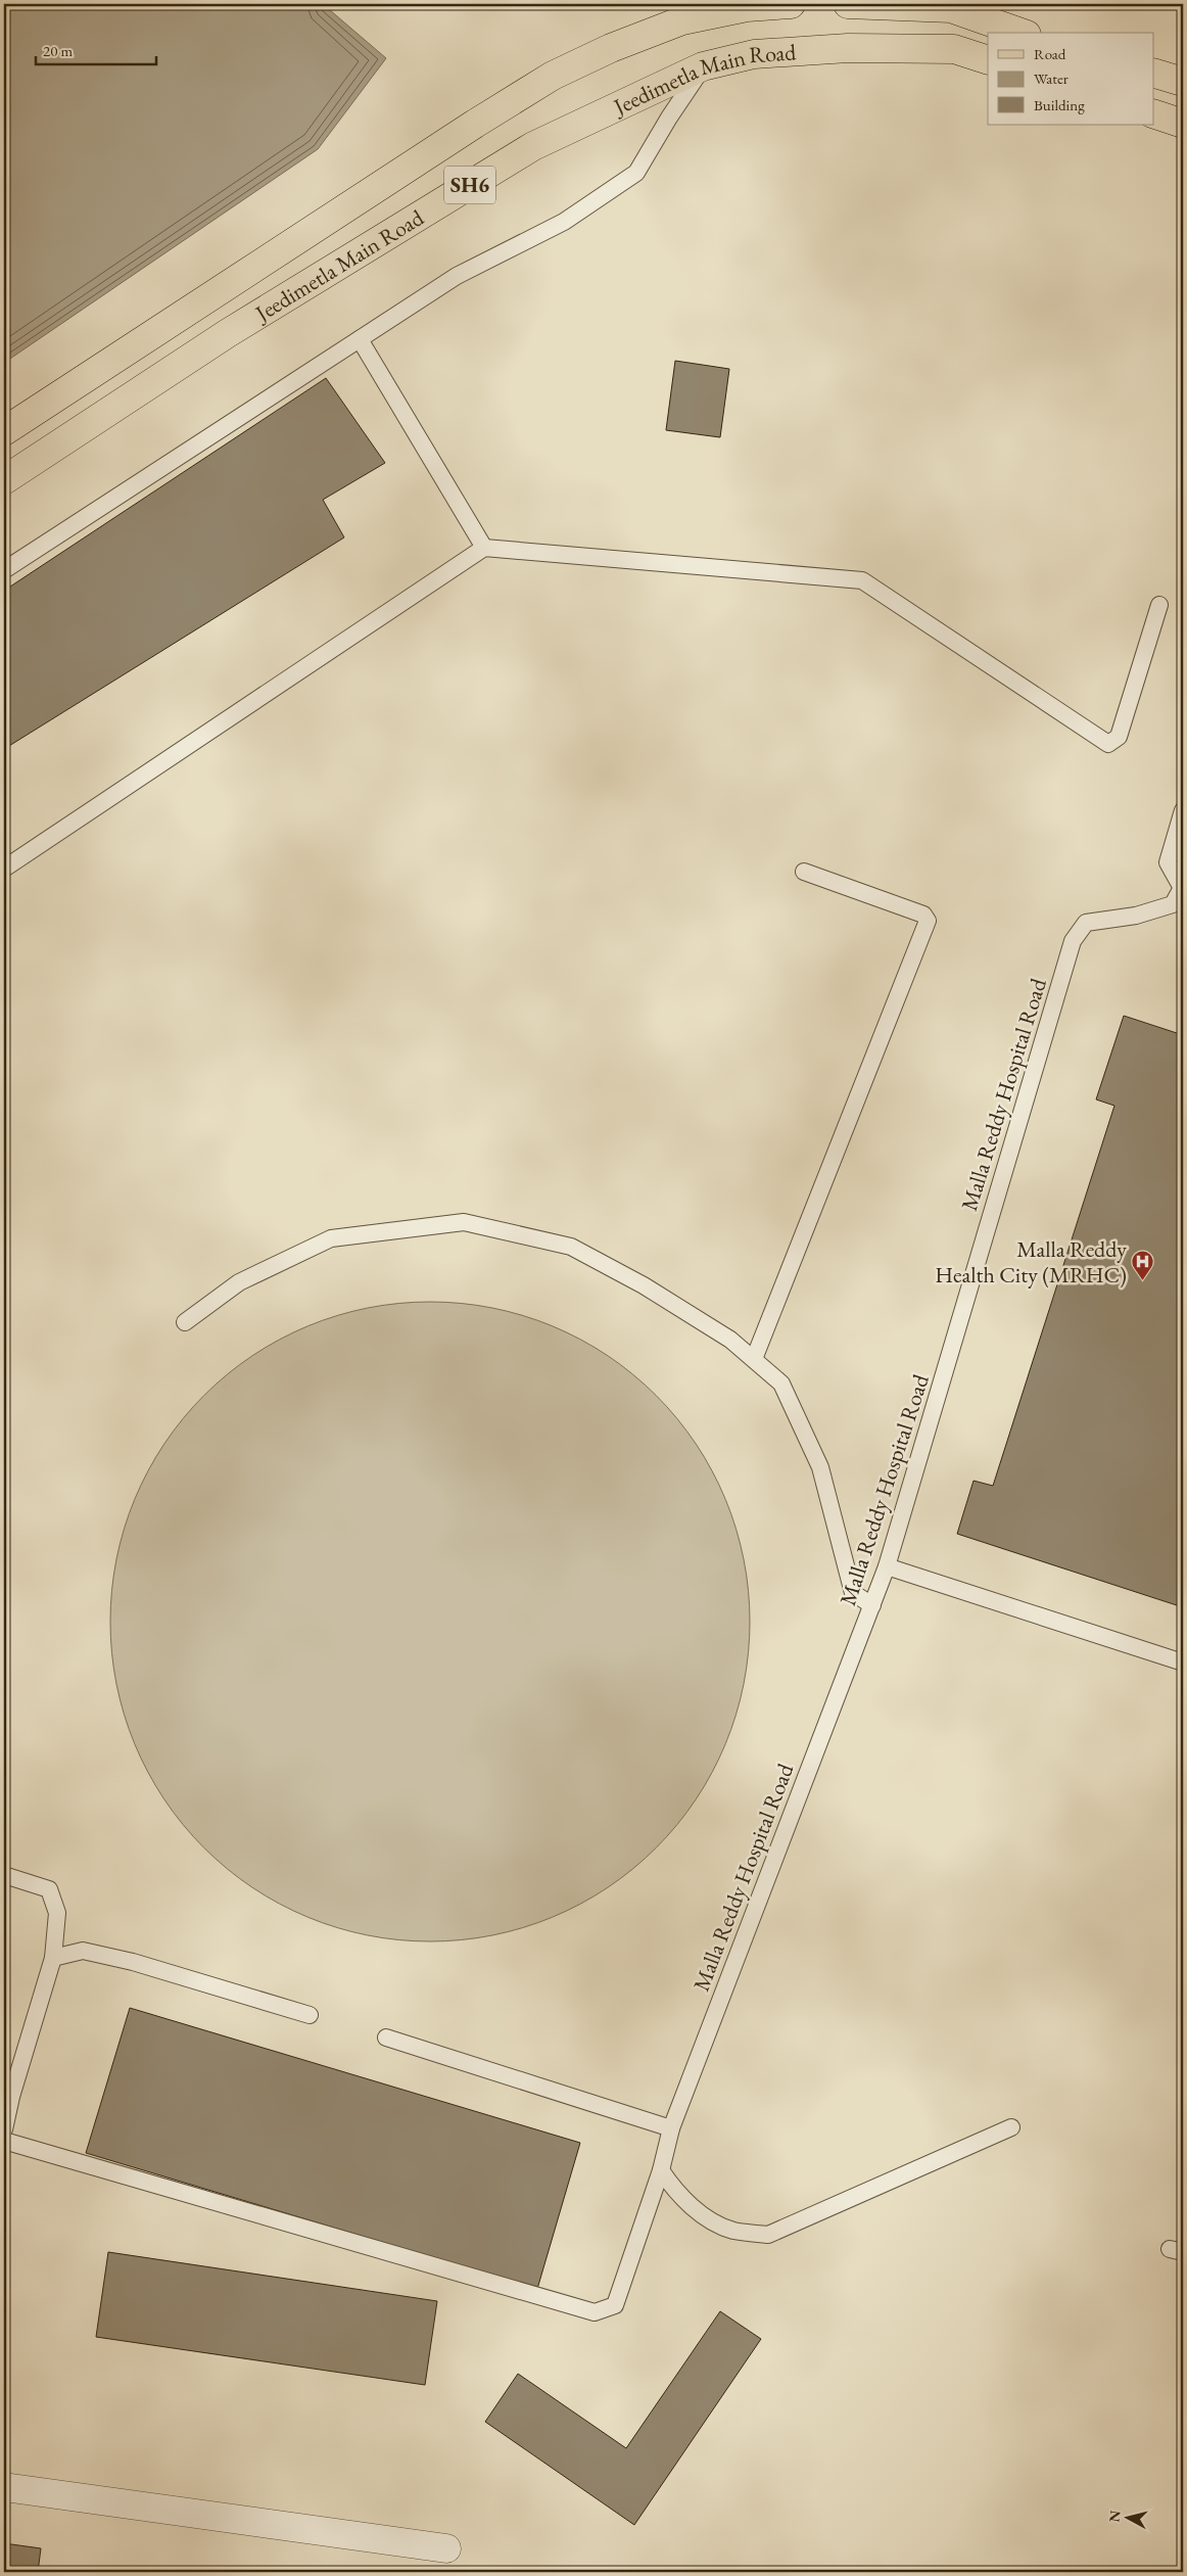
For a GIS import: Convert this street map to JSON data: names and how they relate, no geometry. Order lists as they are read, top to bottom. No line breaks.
{"streets":{"main road":["Jeedimetla Main Road","SH6"],"lane":["Malla Reddy Hospital Road"]},"places":{"hospital":["Malla Reddy Health City (MRHC)"]},"legend":["Road","Water","Building"],"scale_bar":"20 m","north":"left"}
